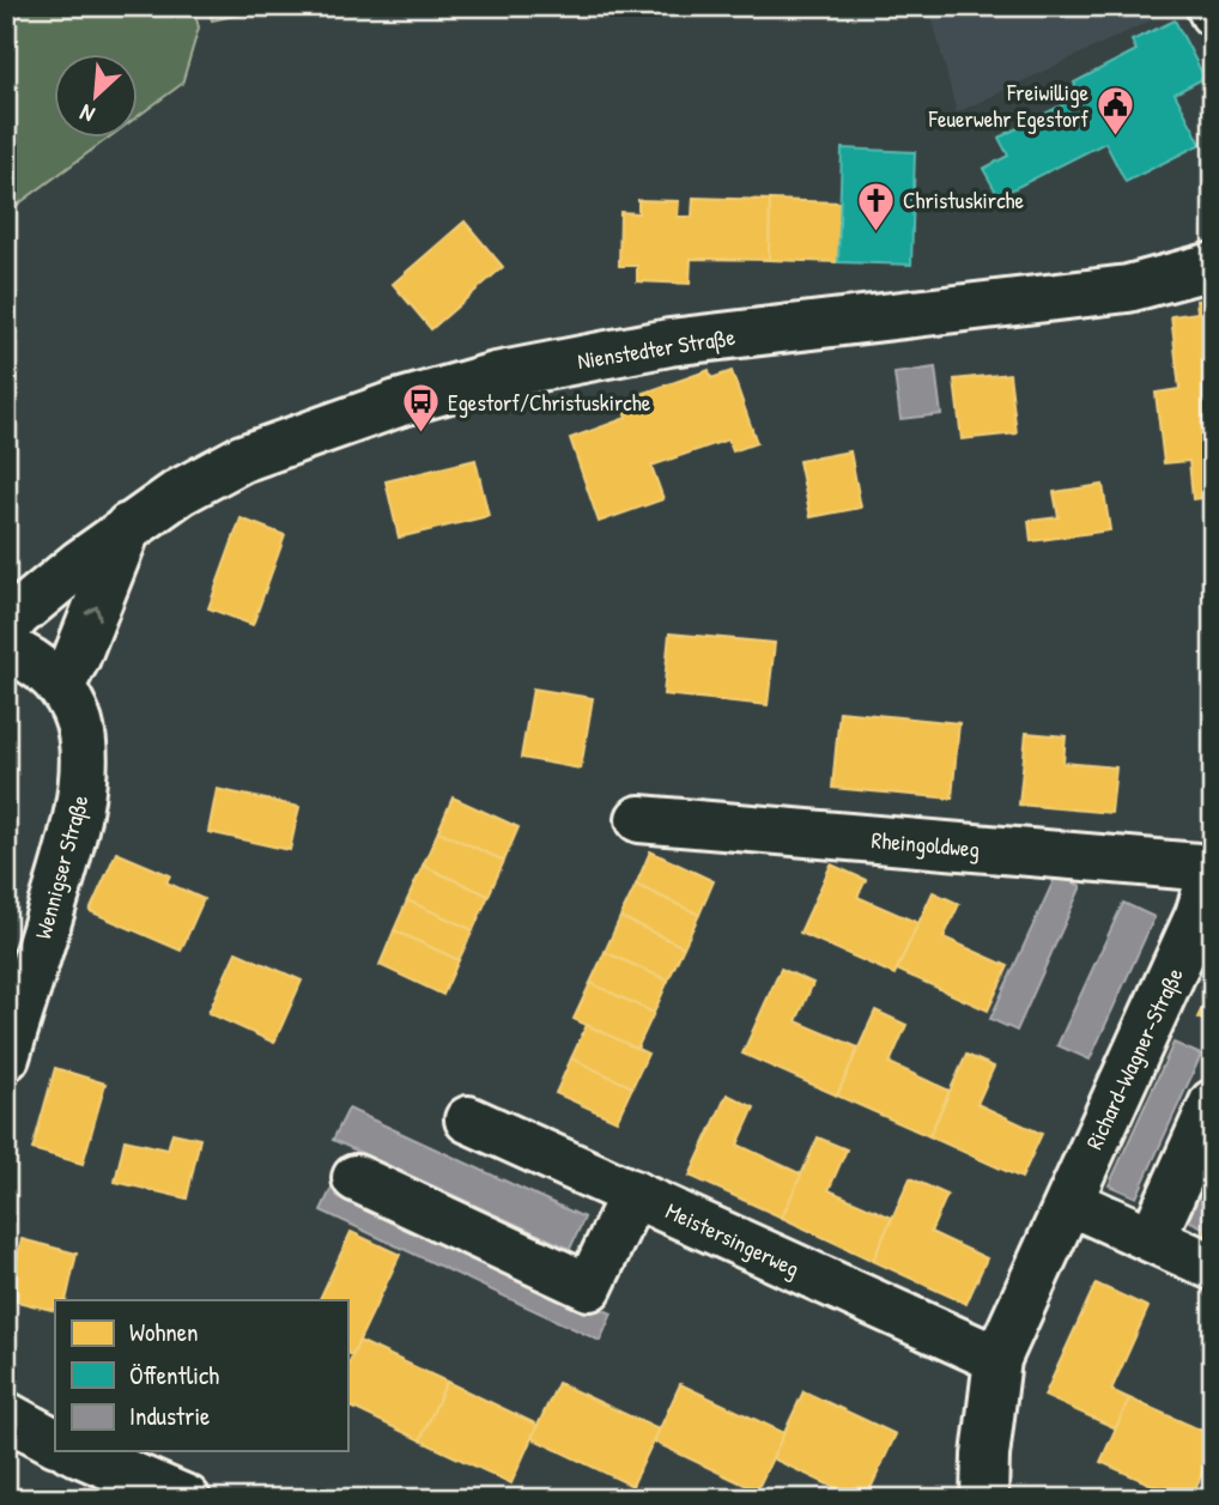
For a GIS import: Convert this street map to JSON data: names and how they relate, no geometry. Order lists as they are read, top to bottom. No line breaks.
{"streets":{"main road":["Nienstedter Straße","Rheingoldweg","Wennigser Straße","Richard-Wagner-Straße","Meistersingerweg"]},"crossings":[["Rheingoldweg","Richard-Wagner-Straße"],["Richard-Wagner-Straße","Meistersingerweg"]],"places":{"public building":["Freiwillige Feuerwehr Egestorf"],"church":["Christuskirche"],"bus stop":["Egestorf/Christuskirche"]},"legend":["Wohnen","Öffentlich","Industrie"],"north":"bottom left"}
